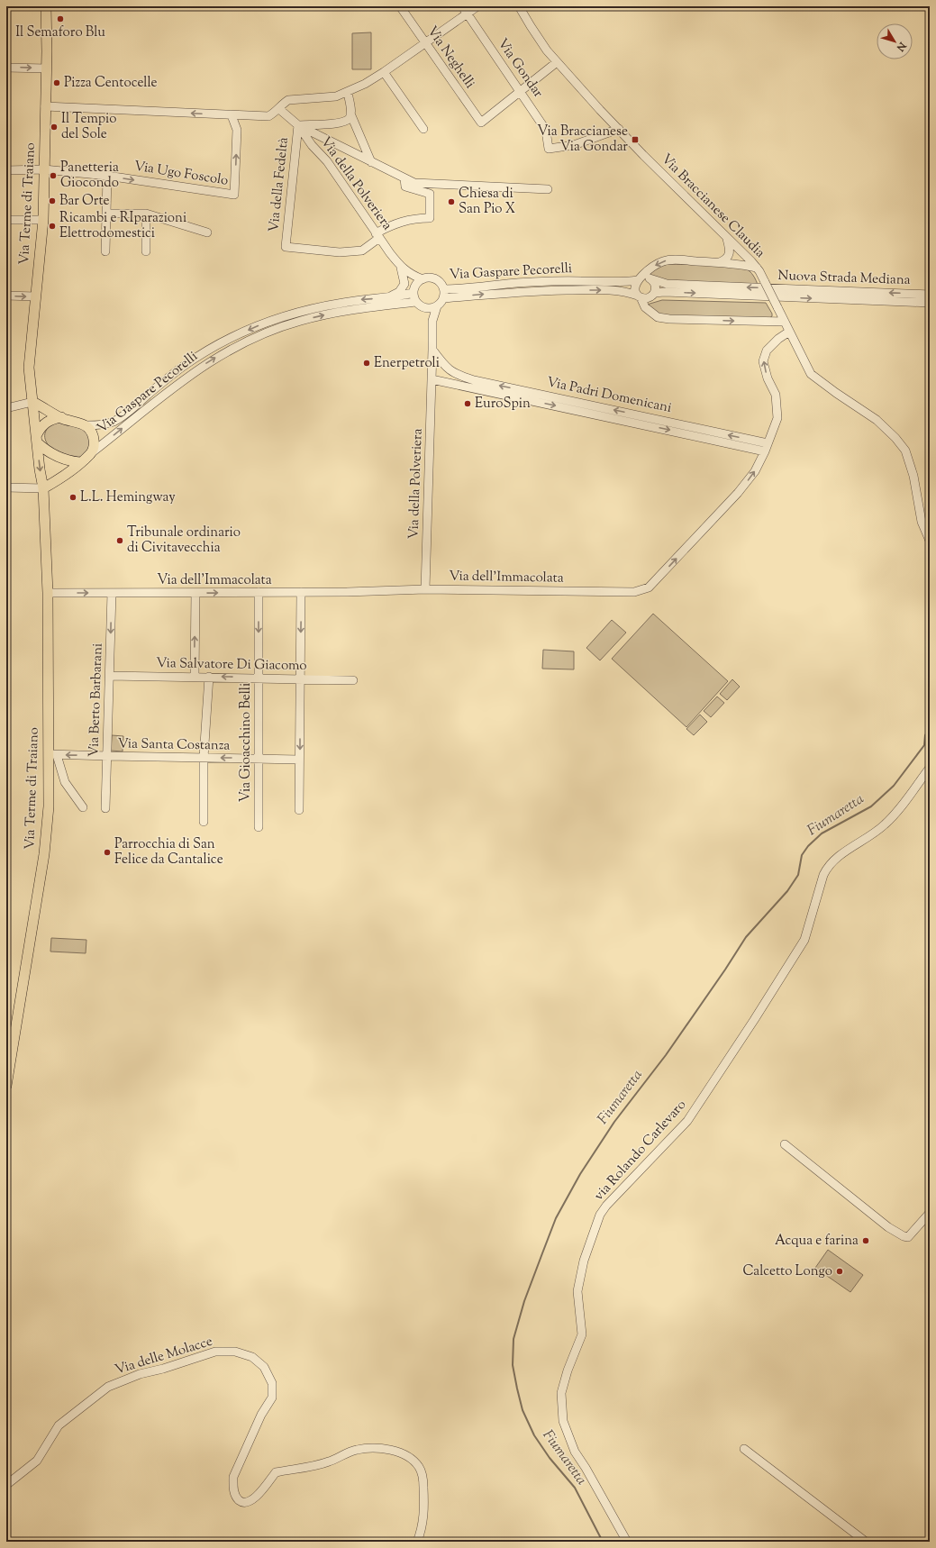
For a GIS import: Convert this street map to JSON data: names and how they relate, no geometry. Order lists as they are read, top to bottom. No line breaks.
{"streets":{"main road":["Via Terme di Traiano"],"street":["Via Neghelli","Via Gondar","Via Ugo Foscolo","Via della Polveriera","Via della Fedeltà","Via Braccianese Claudia","Via Gaspare Pecorelli","Nuova Strada Mediana","Via Padri Domenicani","Via dell'Immacolata","Via Salvatore Di Giacomo","Via Berto Barbarani","Via Gioacchino Belli","Via Santa Costanza","via Rolando Carlevaro","Via delle Molacce"]},"crossings":[["Via Neghelli","Via Gondar"],["Via Gondar","Via Braccianese Claudia"],["Via Ugo Foscolo","Via Terme di Traiano"],["Via della Polveriera","Via della Fedeltà"],["Via della Polveriera","Via Gaspare Pecorelli"],["Via della Polveriera","Via Padri Domenicani"],["Via della Polveriera","Via dell'Immacolata"],["Via Terme di Traiano","Via Gaspare Pecorelli"],["Via Terme di Traiano","Via dell'Immacolata"],["Via Terme di Traiano","Via Santa Costanza"],["Via Braccianese Claudia","Via dell'Immacolata"],["Via Gaspare Pecorelli","Nuova Strada Mediana"],["Via Padri Domenicani","Via dell'Immacolata"],["Via dell'Immacolata","Via Berto Barbarani"],["Via dell'Immacolata","Via Gioacchino Belli"],["Via Salvatore Di Giacomo","Via Berto Barbarani"],["Via Salvatore Di Giacomo","Via Gioacchino Belli"],["Via Berto Barbarani","Via Santa Costanza"],["Via Gioacchino Belli","Via Santa Costanza"]],"one_way":["Via dell'Immacolata","Via Berto Barbarani","Via Santa Costanza"],"water":["Fiumaretta"],"places":{"other":["Il Semaforo Blu","Pizza Centocelle","Il Tempio del Sole","Panetteria Giocondo","Bar Orte","Chiesa di San Pio X","Ricambi e RIparazioni Elettrodomestici","Enerpetroli","EuroSpin","L.L. Hemingway","Tribunale ordinario di Civitavecchia","Parrocchia di San Felice da Cantalice","Acqua e farina","Calcetto Longo"],"transit":["Via Braccianese Via Gondar"]},"north":"bottom right"}
